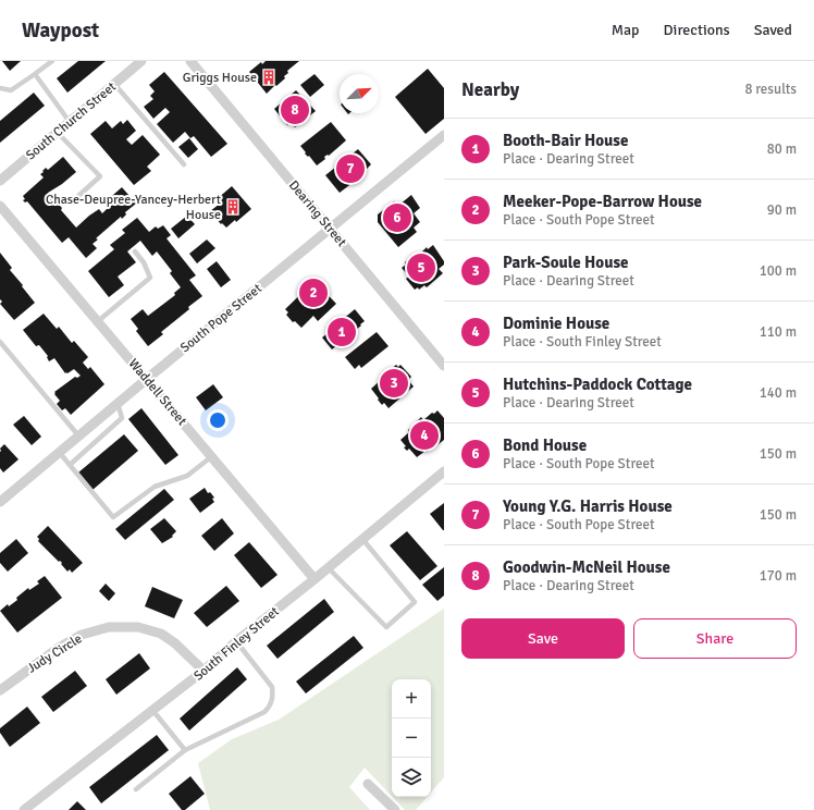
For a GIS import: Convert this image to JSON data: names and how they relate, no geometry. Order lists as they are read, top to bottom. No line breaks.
{"streets":{"street":["South Church Street","Dearing Street","South Pope Street","Waddell Street","South Finley Street","Judy Circle"]},"crossings":[["Dearing Street","South Pope Street"],["South Pope Street","Waddell Street"],["Waddell Street","South Finley Street"],["South Finley Street","Judy Circle"]],"places":{"building":["Griggs House","Chase-Deupree-Yancey-Herbert House"]},"north":"top right","page":{"header":"Waypost","nav":["Map","Directions","Saved"],"heading":["Nearby","8 results"],"pins":["8","7","6","5","2","1","3","4"],"list":[{"mark":"1","name":"Booth-Bair House","note":"Place · Dearing Street","value":"80 m"},{"mark":"2","name":"Meeker-Pope-Barrow House","note":"Place · South Pope Street","value":"90 m"},{"mark":"3","name":"Park-Soule House","note":"Place · Dearing Street","value":"100 m"},{"mark":"4","name":"Dominie House","note":"Place · South Finley Street","value":"110 m"},{"mark":"5","name":"Hutchins-Paddock Cottage","note":"Place · Dearing Street","value":"140 m"},{"mark":"6","name":"Bond House","note":"Place · South Pope Street","value":"150 m"},{"mark":"7","name":"Young Y.G. Harris House","note":"Place · South Pope Street","value":"150 m"},{"mark":"8","name":"Goodwin-McNeil House","note":"Place · Dearing Street","value":"170 m"}],"buttons":["Save","Share"],"map_buttons":["+","−"]}}
